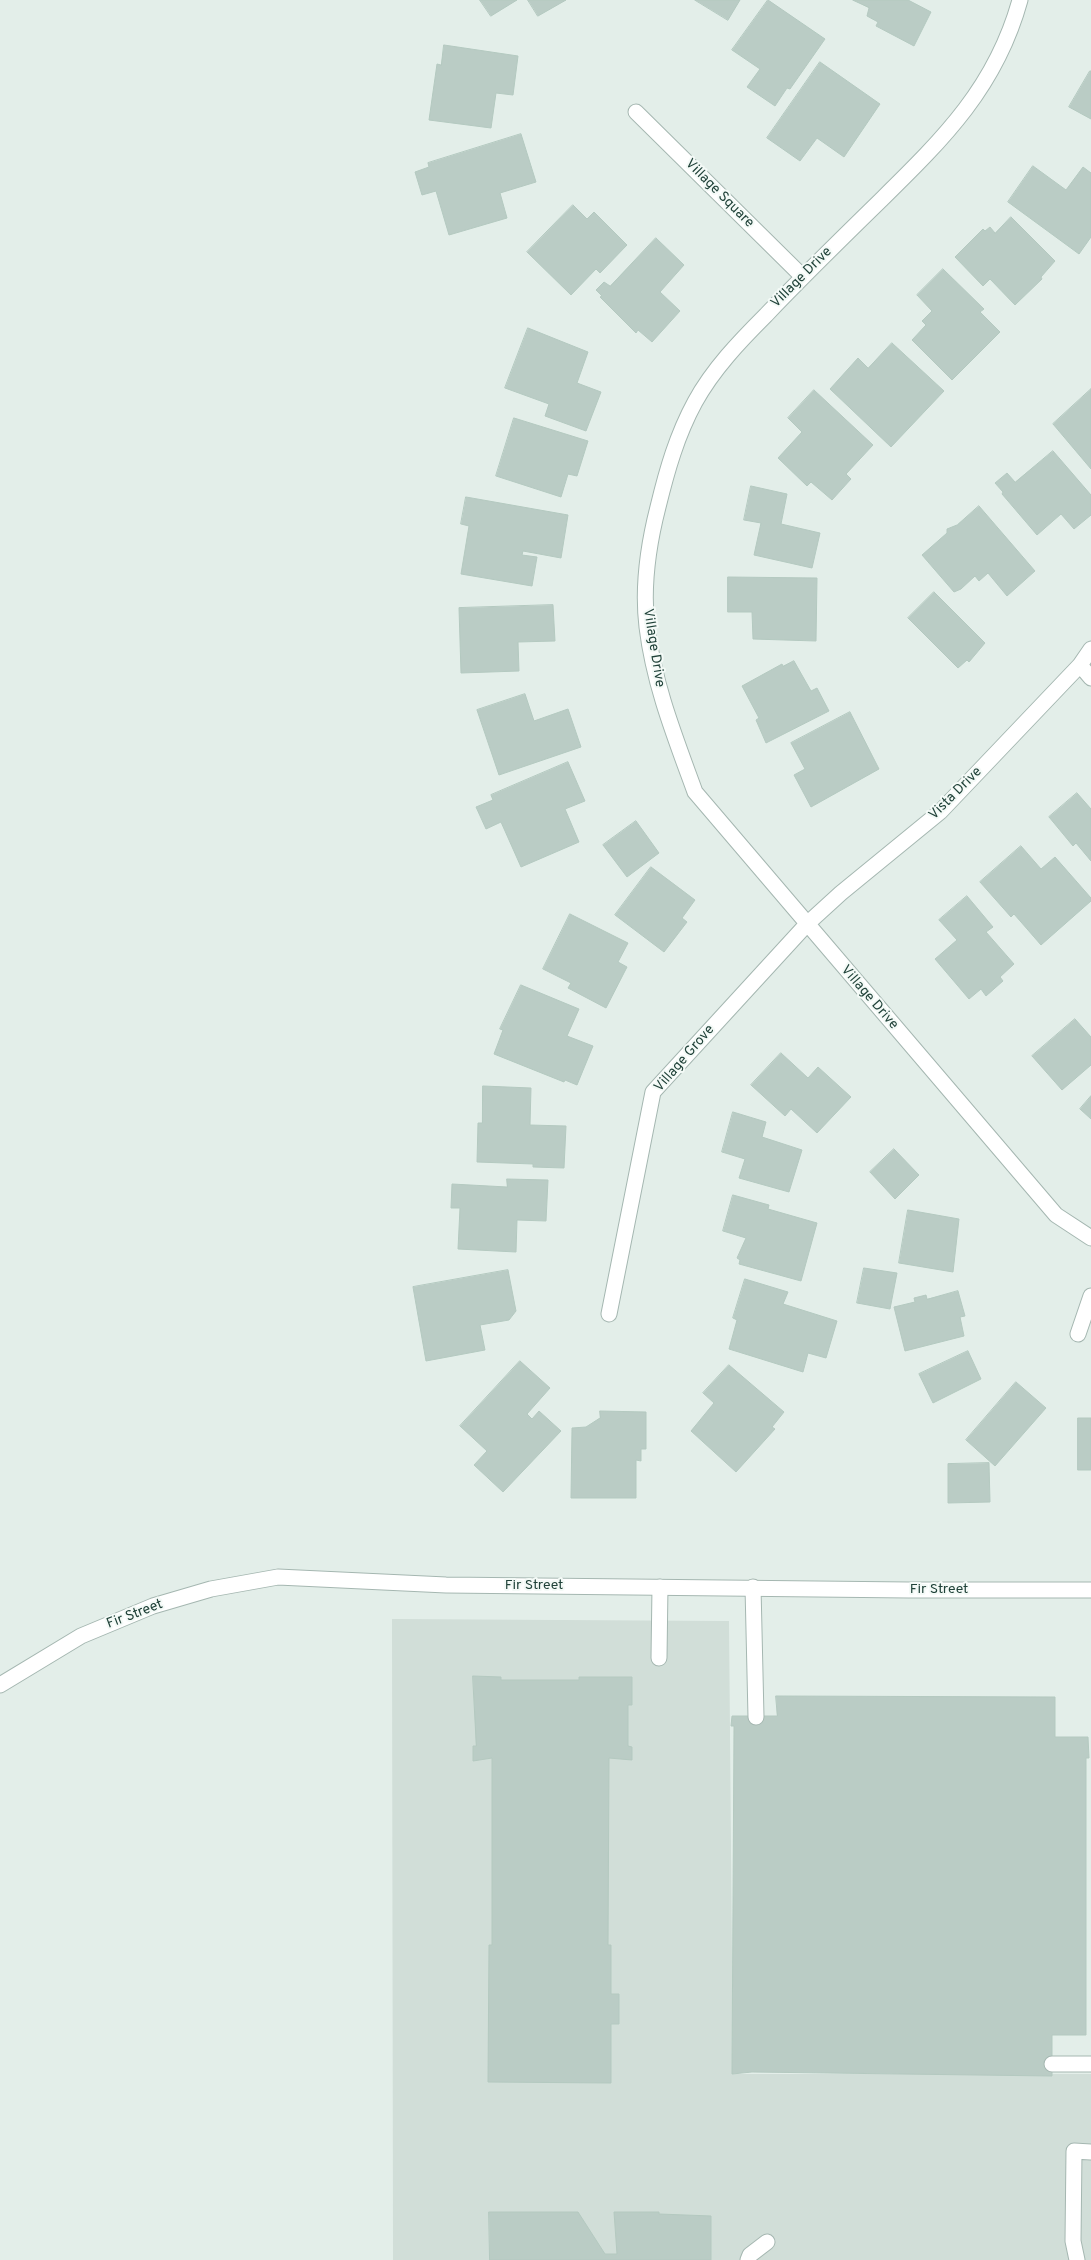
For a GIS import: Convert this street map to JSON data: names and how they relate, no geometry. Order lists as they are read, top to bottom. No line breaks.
{"streets":{"street":["Village Square","Village Drive","Vista Drive","Village Grove","Fir Street"]},"crossings":[["Village Square","Village Drive"],["Village Drive","Vista Drive"],["Village Drive","Village Grove"],["Vista Drive","Village Grove"]]}
